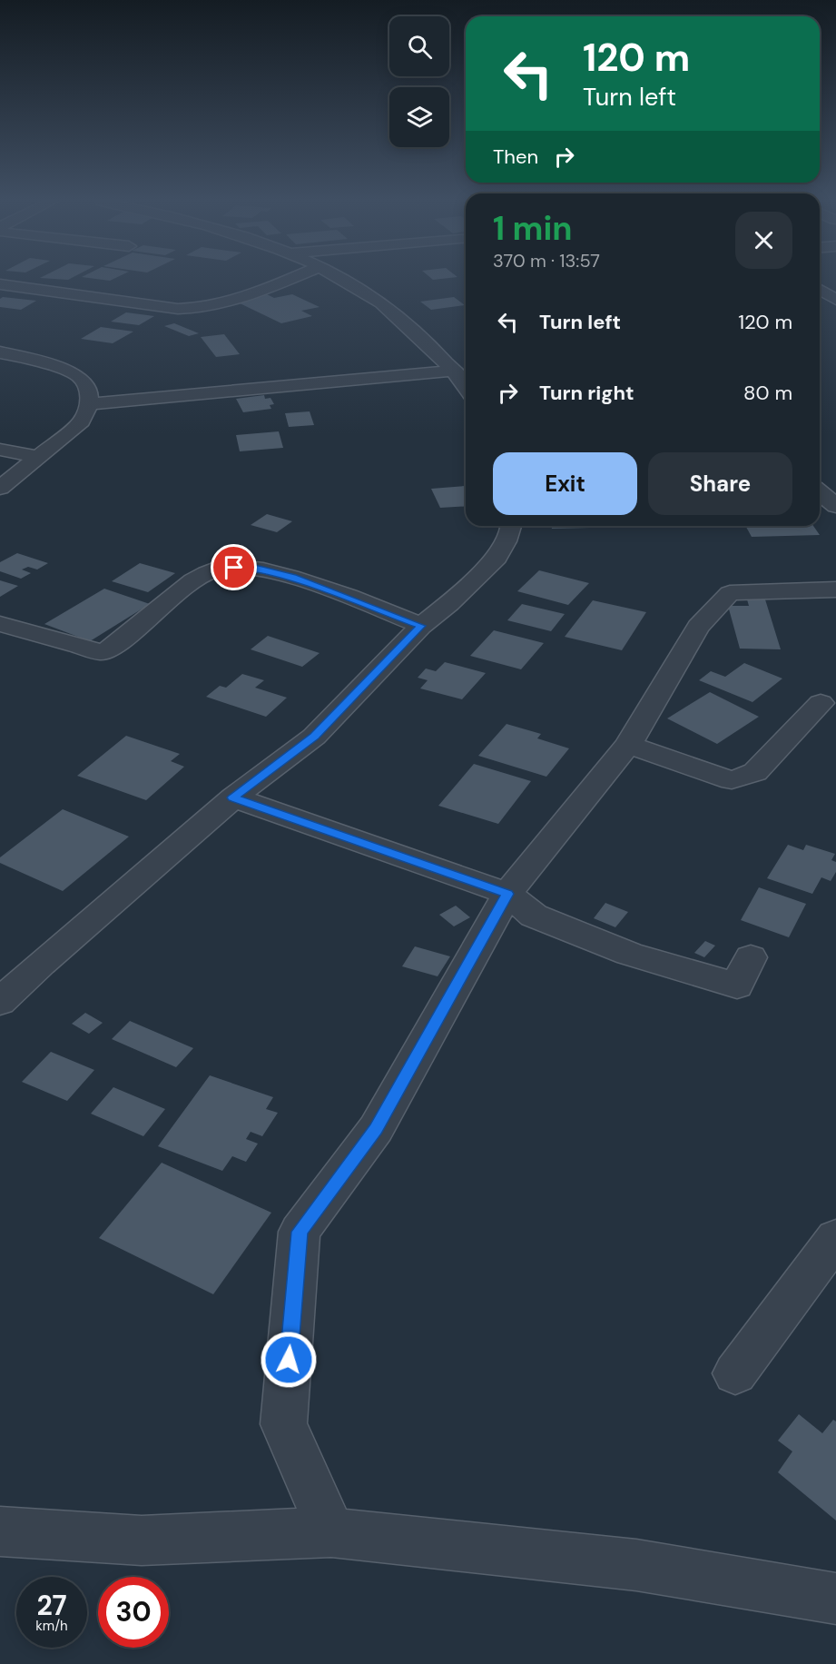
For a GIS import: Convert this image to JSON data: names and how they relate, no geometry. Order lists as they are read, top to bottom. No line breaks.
{"page":{"turn":["120 m","Turn left"],"then":"Then","heading":["1 min","370 m · 13:57"],"list":[{"name":"Turn left","value":"120 m"},{"name":"Turn right","value":"80 m"}],"buttons":["Exit","Share"],"speed":"27 km/h","limit":"30"}}
